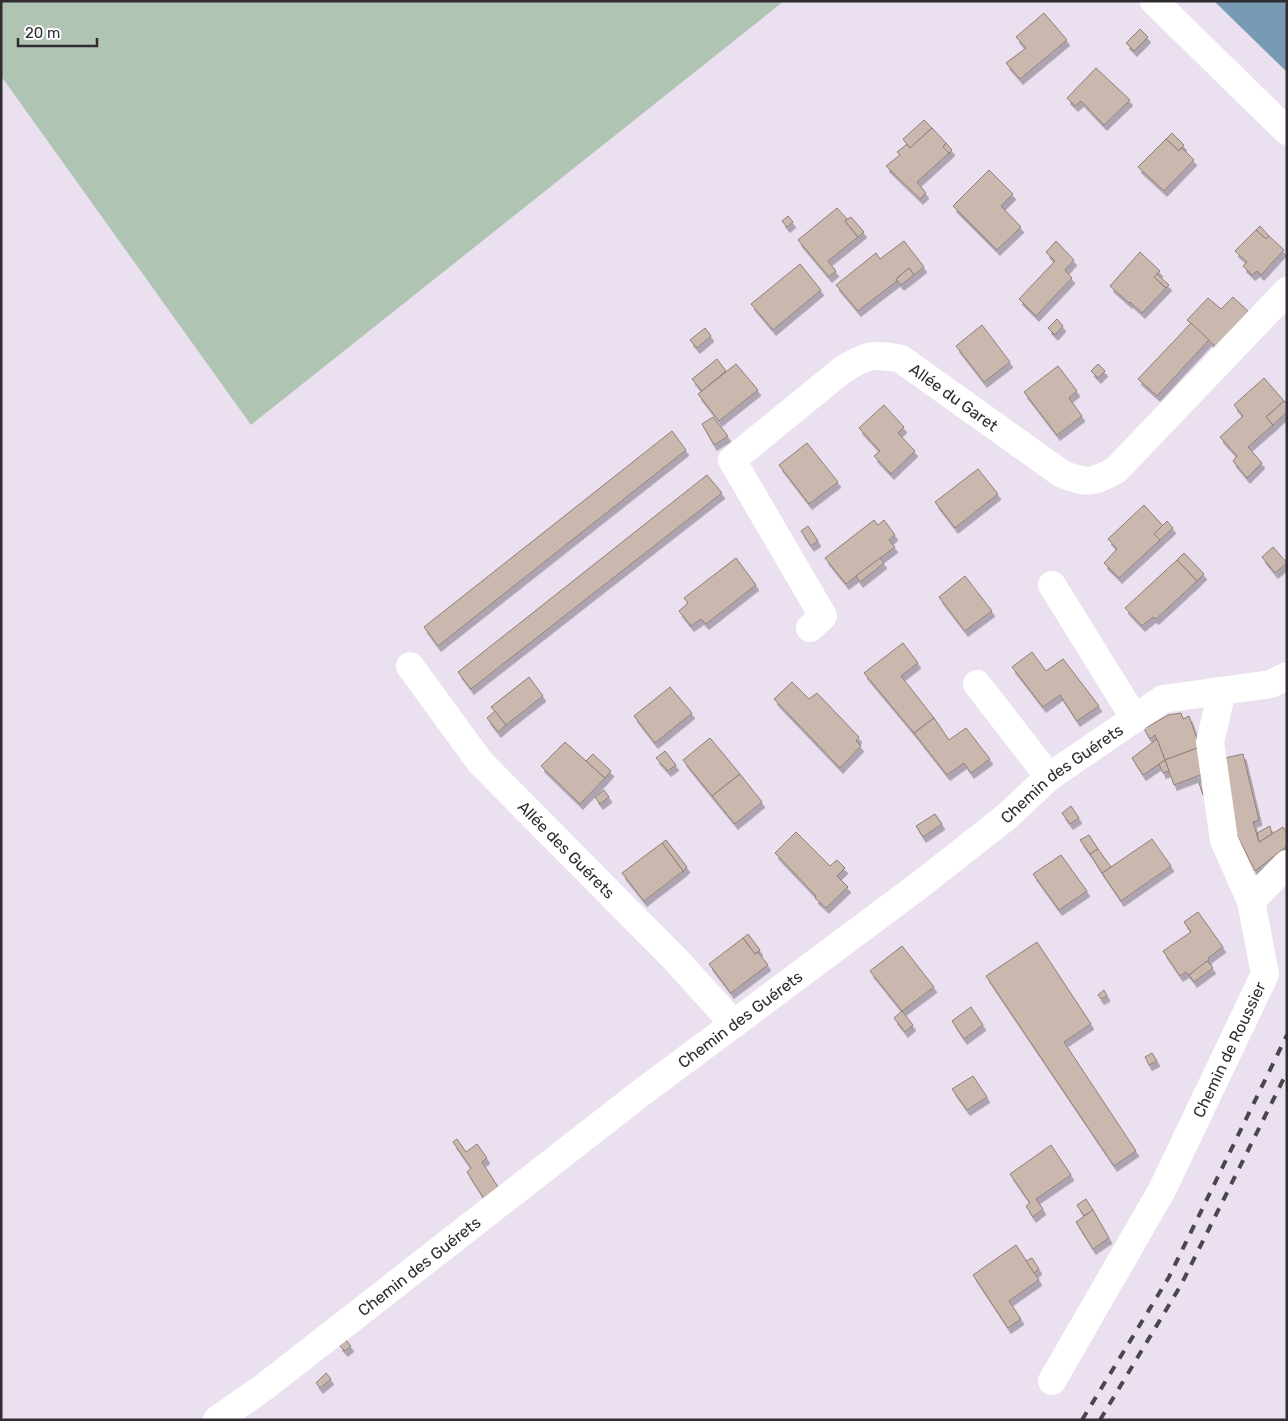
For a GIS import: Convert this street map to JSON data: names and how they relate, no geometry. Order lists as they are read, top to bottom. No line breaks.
{"streets":{"street":["Allée du Garet","Chemin des Guérets","Allée des Guérets","Chemin de Roussier"]},"crossings":[["Chemin des Guérets","Allée des Guérets"],["Chemin des Guérets","Chemin de Roussier"]],"scale_bar":"20 m"}
